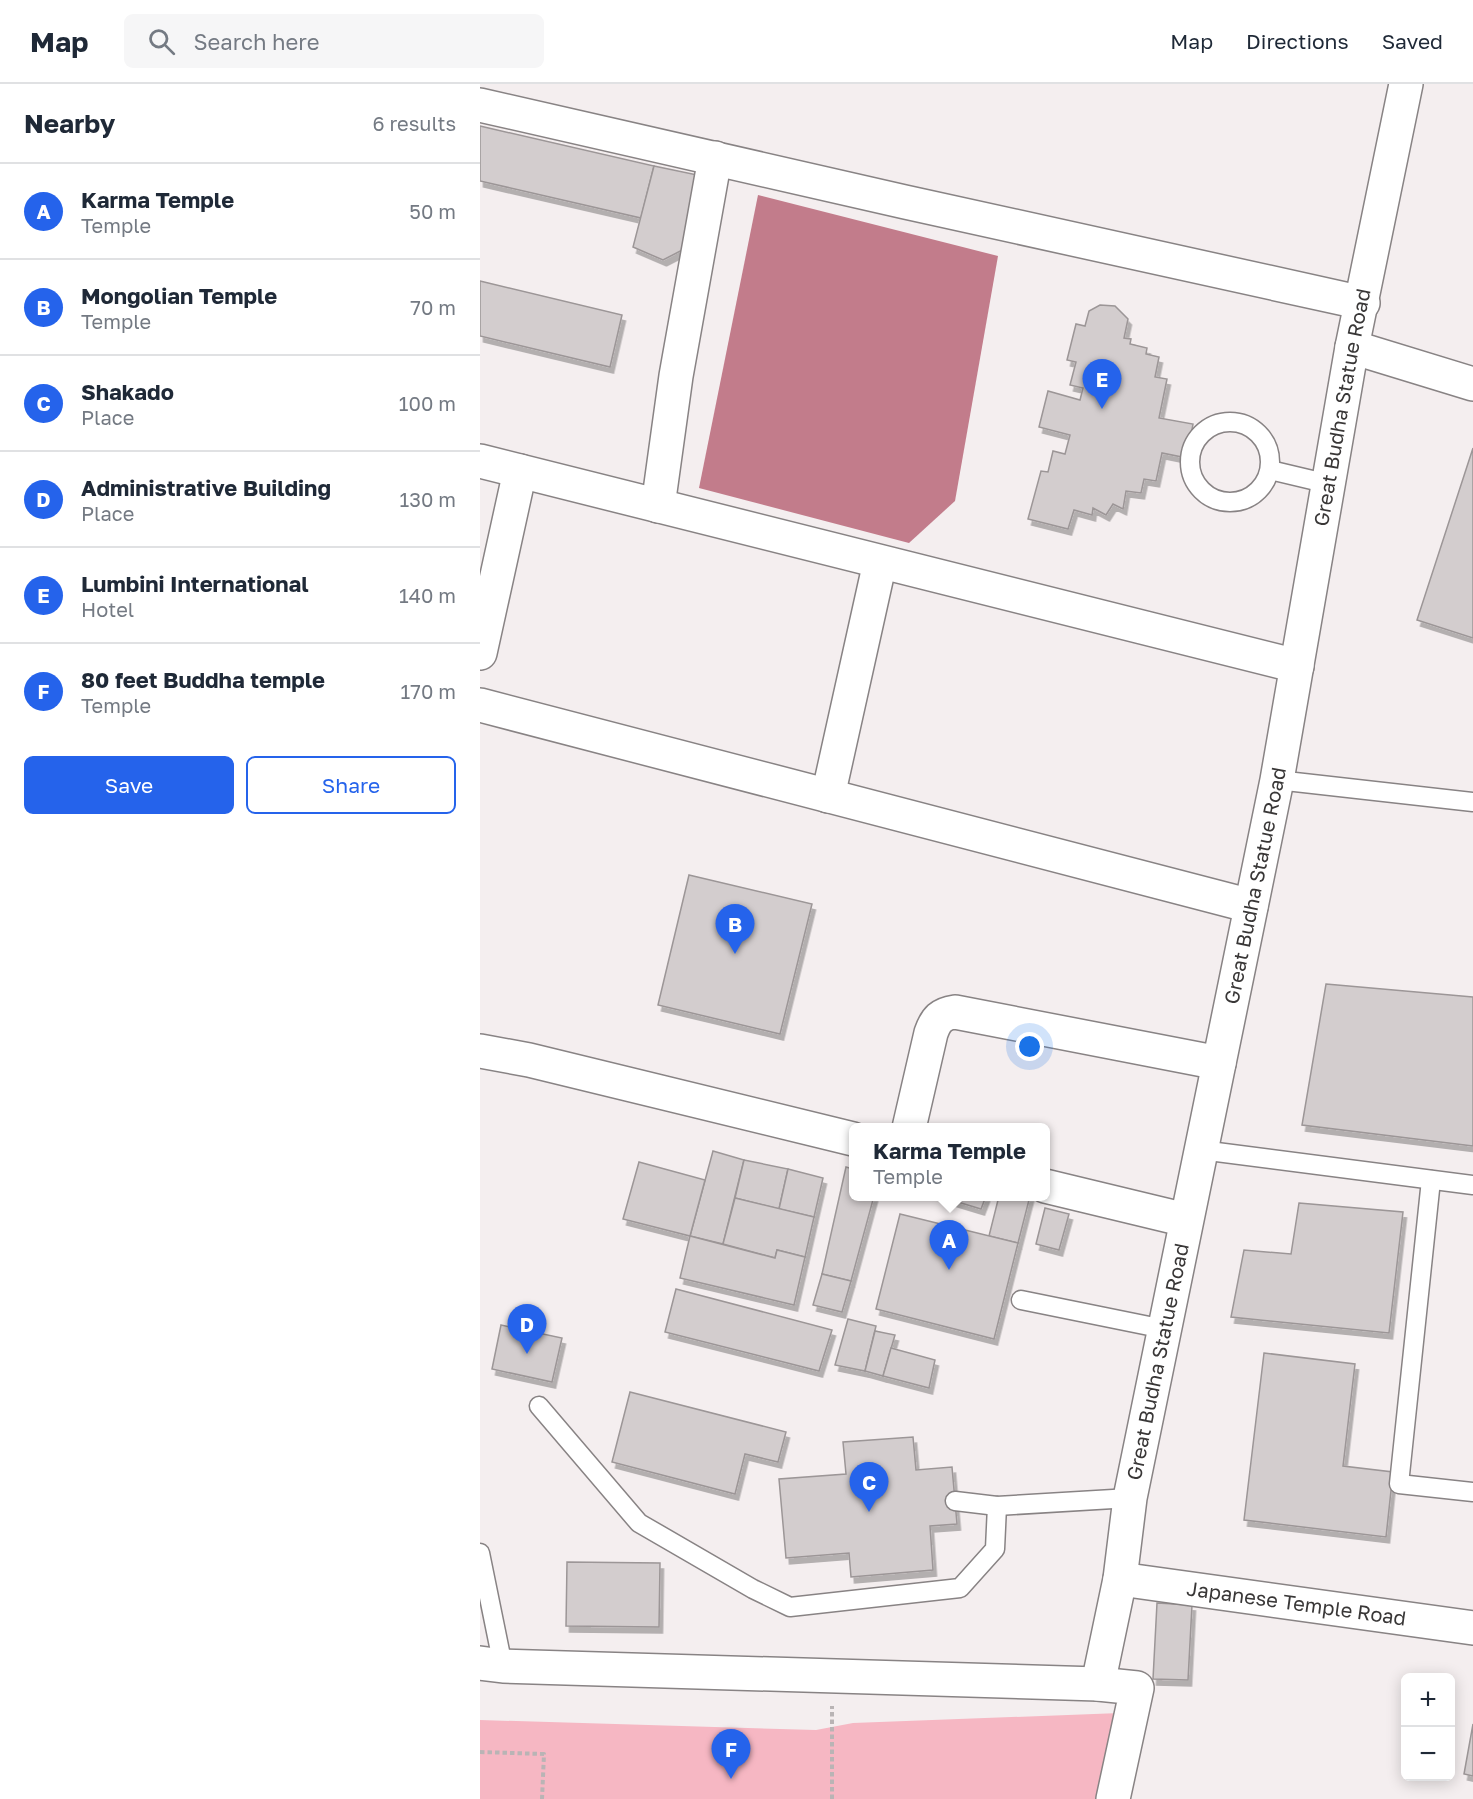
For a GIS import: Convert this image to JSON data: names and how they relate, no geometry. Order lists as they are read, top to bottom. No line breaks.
{"streets":{"street":["Great Budha Statue Road","Japanese Temple Road"]},"crossings":[["Great Budha Statue Road","Japanese Temple Road"]],"page":{"header":"Map","search":"Search here","nav":["Map","Directions","Saved"],"heading":["Nearby","6 results"],"list":[{"mark":"A","name":"Karma Temple","note":"Temple","value":"50 m"},{"mark":"B","name":"Mongolian Temple","note":"Temple","value":"70 m"},{"mark":"C","name":"Shakado","note":"Place","value":"100 m"},{"mark":"D","name":"Administrative Building","note":"Place","value":"130 m"},{"mark":"E","name":"Lumbini International","note":"Hotel","value":"140 m"},{"mark":"F","name":"80 feet Buddha temple","note":"Temple","value":"170 m"}],"pins":["E","B","A","D","C","F"],"buttons":["Save","Share"],"popup":["Karma Temple","Temple"],"map_buttons":["+","−"]}}
